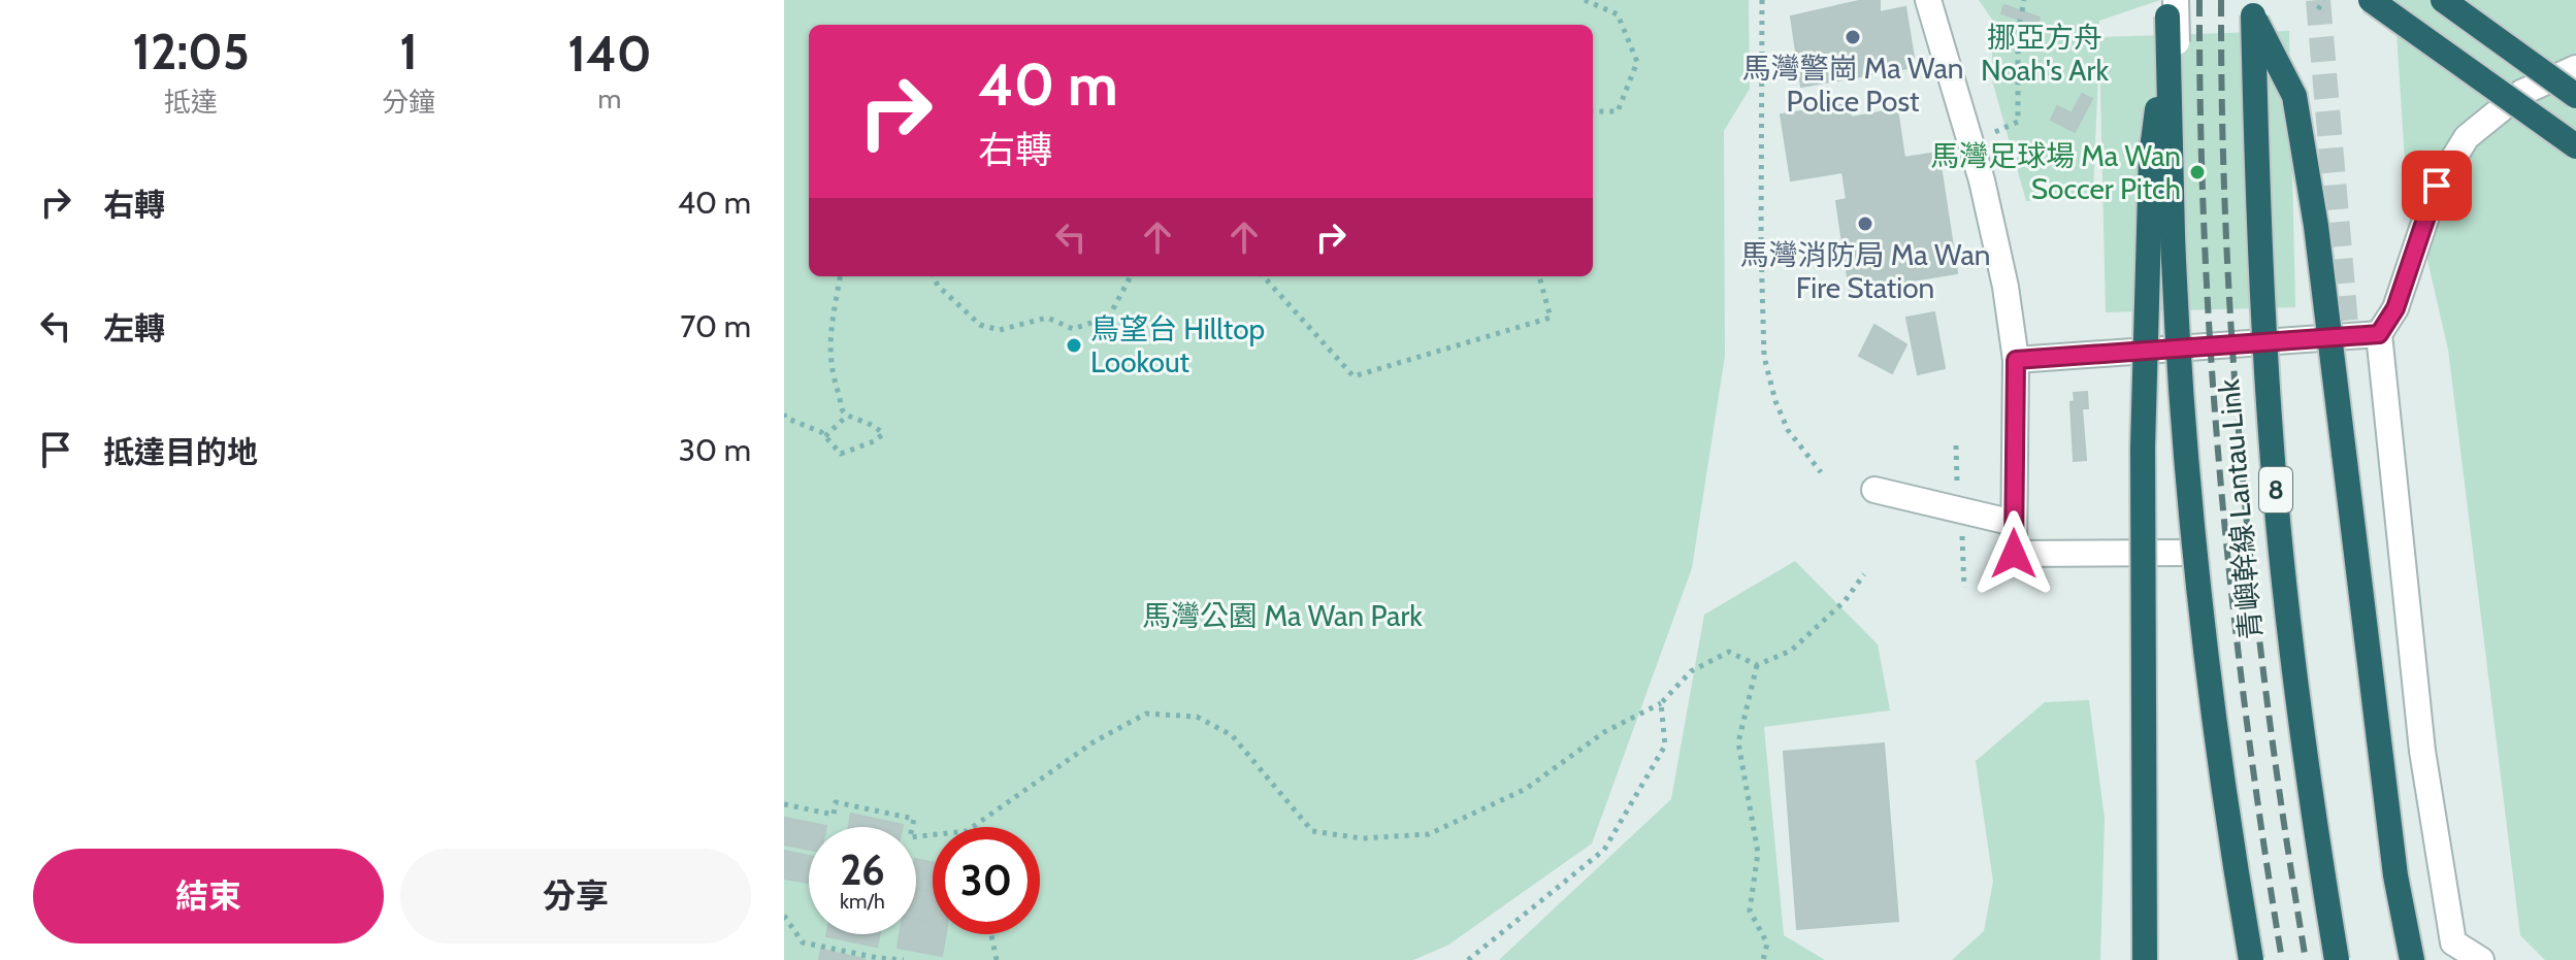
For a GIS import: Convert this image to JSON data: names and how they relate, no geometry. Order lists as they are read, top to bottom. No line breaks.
{"streets":{"highway":["8","青嶼幹線 Lantau Link"]},"parks":["挪亞方舟 Noah's Ark","馬灣公園 Ma Wan Park"],"places":["馬灣警崗 Ma Wan Police Post","馬灣足球場 Ma Wan Soccer Pitch","馬灣消防局 Ma Wan Fire Station","鳥望台 Hilltop Lookout"],"page":{"eta":["12:05","抵達","1","分鐘","140","m"],"turn":["40 m","右轉"],"list":[{"name":"右轉","value":"40 m"},{"name":"左轉","value":"70 m"},{"name":"抵達目的地","value":"30 m"}],"speed":"26 km/h","limit":"30","buttons":["結束","分享"]}}
